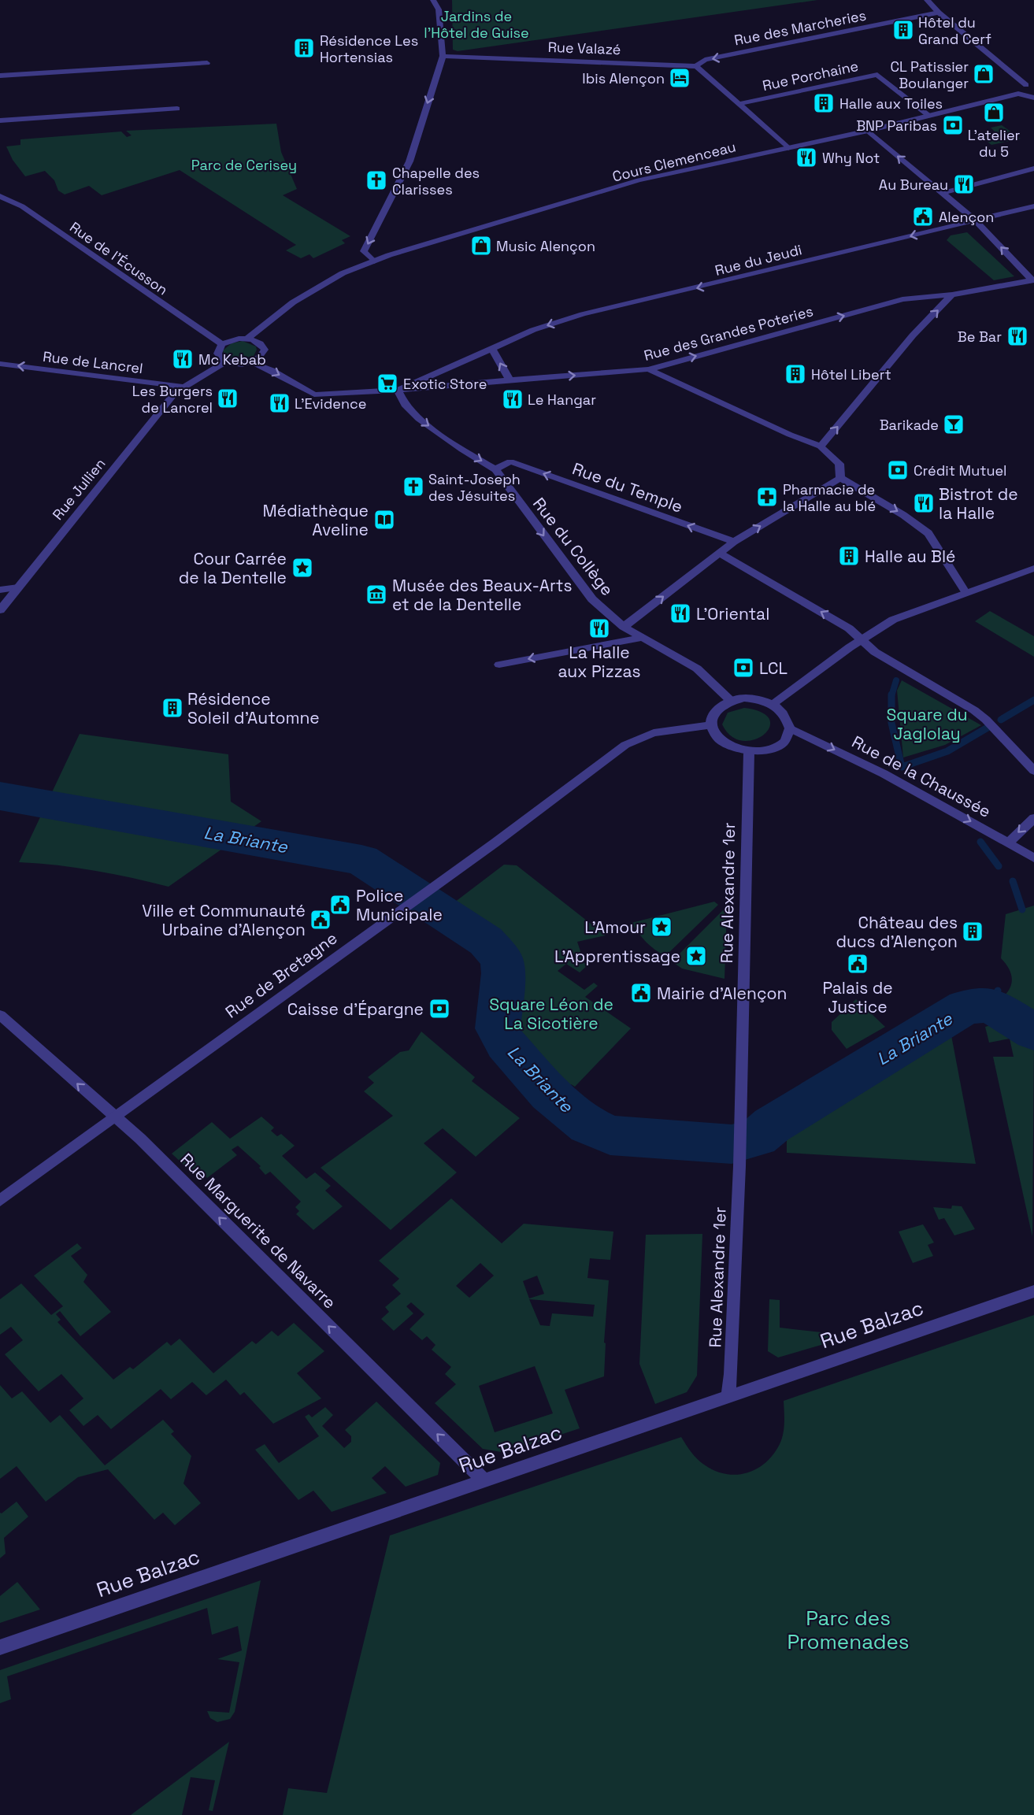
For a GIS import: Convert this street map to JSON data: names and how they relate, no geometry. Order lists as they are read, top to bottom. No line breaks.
{"streets":{"street":["Rue des Marcheries","Rue Valazé","Rue Porchaine","Cours Clemenceau","Rue de l'Écusson","Rue du Jeudi","Rue des Grandes Poteries","Rue de Lancrel","Rue du Temple","Rue Jullien","Rue du Collège","Rue de la Chaussée","Rue Alexandre 1er","Rue de Bretagne","Rue Marguerite de Navarre","Rue Balzac"]},"crossings":[["Rue des Marcheries","Rue Valazé"],["Rue Porchaine","Cours Clemenceau"],["Rue du Jeudi","Rue des Grandes Poteries"],["Rue du Jeudi","Rue du Collège"],["Rue des Grandes Poteries","Rue du Collège"],["Rue de Lancrel","Rue Jullien"],["Rue du Temple","Rue du Collège"],["Rue de la Chaussée","Rue Alexandre 1er"],["Rue de la Chaussée","Rue de Bretagne"],["Rue Alexandre 1er","Rue de Bretagne"],["Rue Alexandre 1er","Rue Balzac"],["Rue de Bretagne","Rue Marguerite de Navarre"],["Rue Marguerite de Navarre","Rue Balzac"]],"one_way":["Rue des Marcheries","Rue du Jeudi","Rue des Grandes Poteries","Rue de Lancrel","Rue du Temple","Rue du Collège","Rue Marguerite de Navarre"],"water":["La Briante"],"parks":["Jardins de l'Hôtel de Guise","Parc de Cerisey","Square du Jaglolay","Square Léon de La Sicotière","Parc des Promenades"],"places":{"building":["Hôtel du Grand Cerf","Résidence Les Hortensias","Halle aux Toiles","Hôtel Libert","Halle au Blé","Résidence Soleil d'Automne","Château des ducs d'Alençon"],"shop":["CL Patissier Boulanger","L'atelier du 5","Music Alençon"],"hotel":["Ibis Alençon"],"bank":["BNP Paribas","Crédit Mutuel","LCL","Caisse d'Épargne"],"restaurant":["Why Not","Au Bureau","Be Bar","Mc Kebab","Les Burgers de Lancrel","Le Hangar","L'Evidence","Bistrot de la Halle","L'Oriental","La Halle aux Pizzas"],"church":["Chapelle des Clarisses","Saint-Joseph des Jésuites"],"public building":["Alençon","Police Municipale","Ville et Communauté Urbaine d'Alençon","Palais de Justice","Mairie d'Alençon"],"supermarket":["Exotic Store"],"bar":["Barikade"],"pharmacy":["Pharmacie de la Halle au blé"],"library":["Médiathèque Aveline"],"place":["Cour Carrée de la Dentelle","L'Amour","L'Apprentissage"],"museum":["Musée des Beaux-Arts et de la Dentelle"]}}
